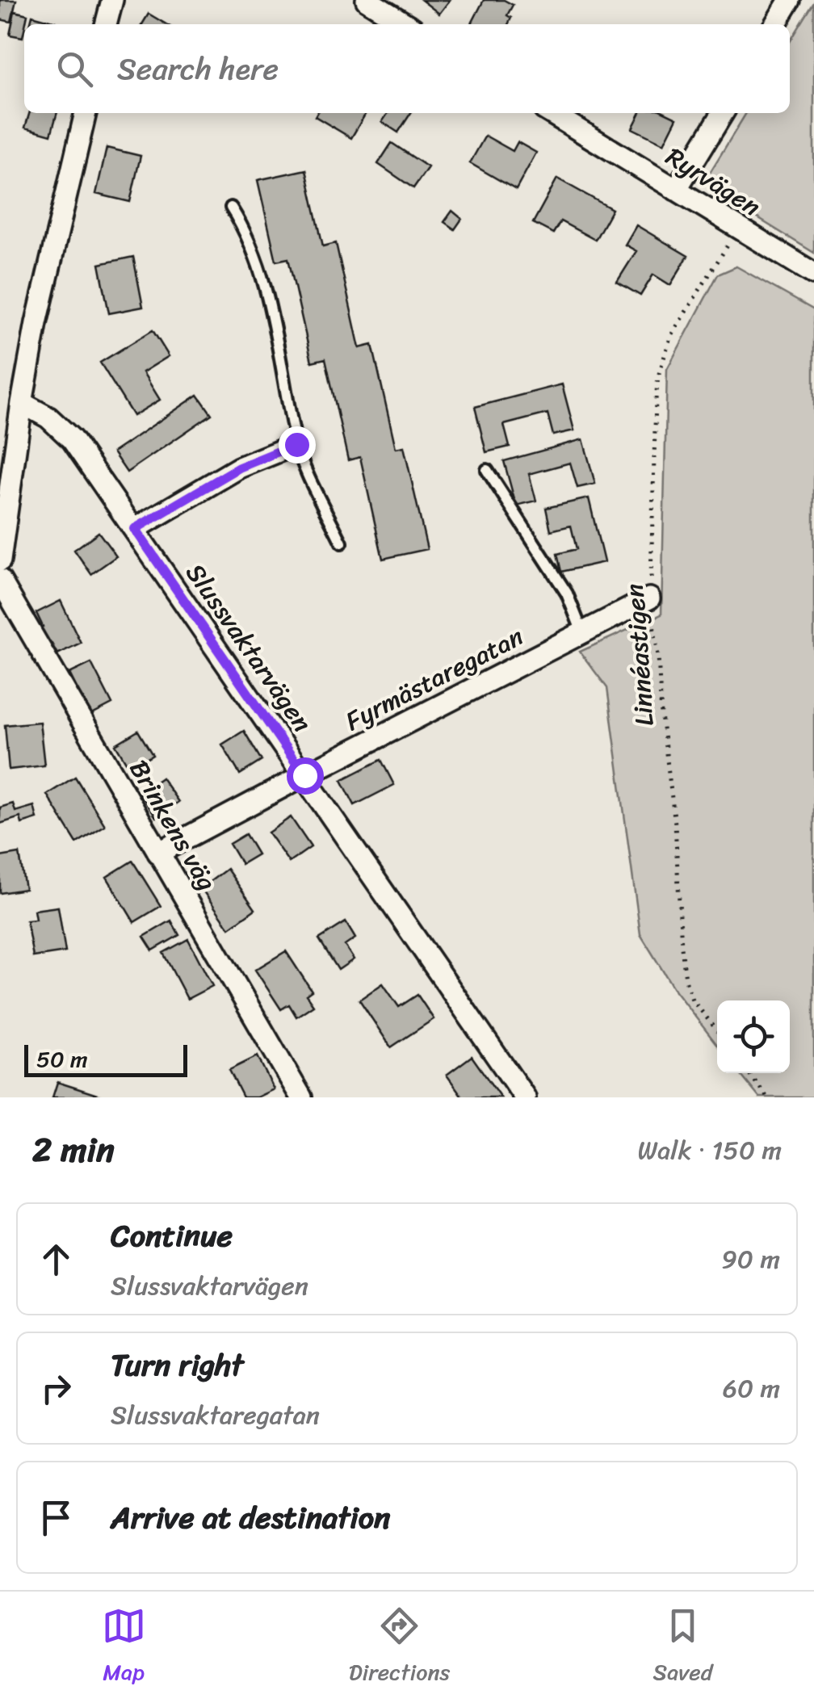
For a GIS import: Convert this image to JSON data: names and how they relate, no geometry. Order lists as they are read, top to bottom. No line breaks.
{"streets":{"street":["Ryrvägen","Slussvaktarvägen","Fyrmästaregatan","Brinkens väg"],"path":["Linnéastigen"]},"crossings":[["Ryrvägen","Linnéastigen"],["Slussvaktarvägen","Fyrmästaregatan"],["Linnéastigen","Fyrmästaregatan"],["Fyrmästaregatan","Brinkens väg"]],"scale_bar":"50 m","page":{"search":"Search here","scale":"50 m","heading":["2 min","Walk · 150 m"],"list":[["Continue","Slussvaktarvägen","90 m"],["Turn right","Slussvaktaregatan","60 m"],"Arrive at destination"],"nav":["Map","Directions","Saved"]}}
